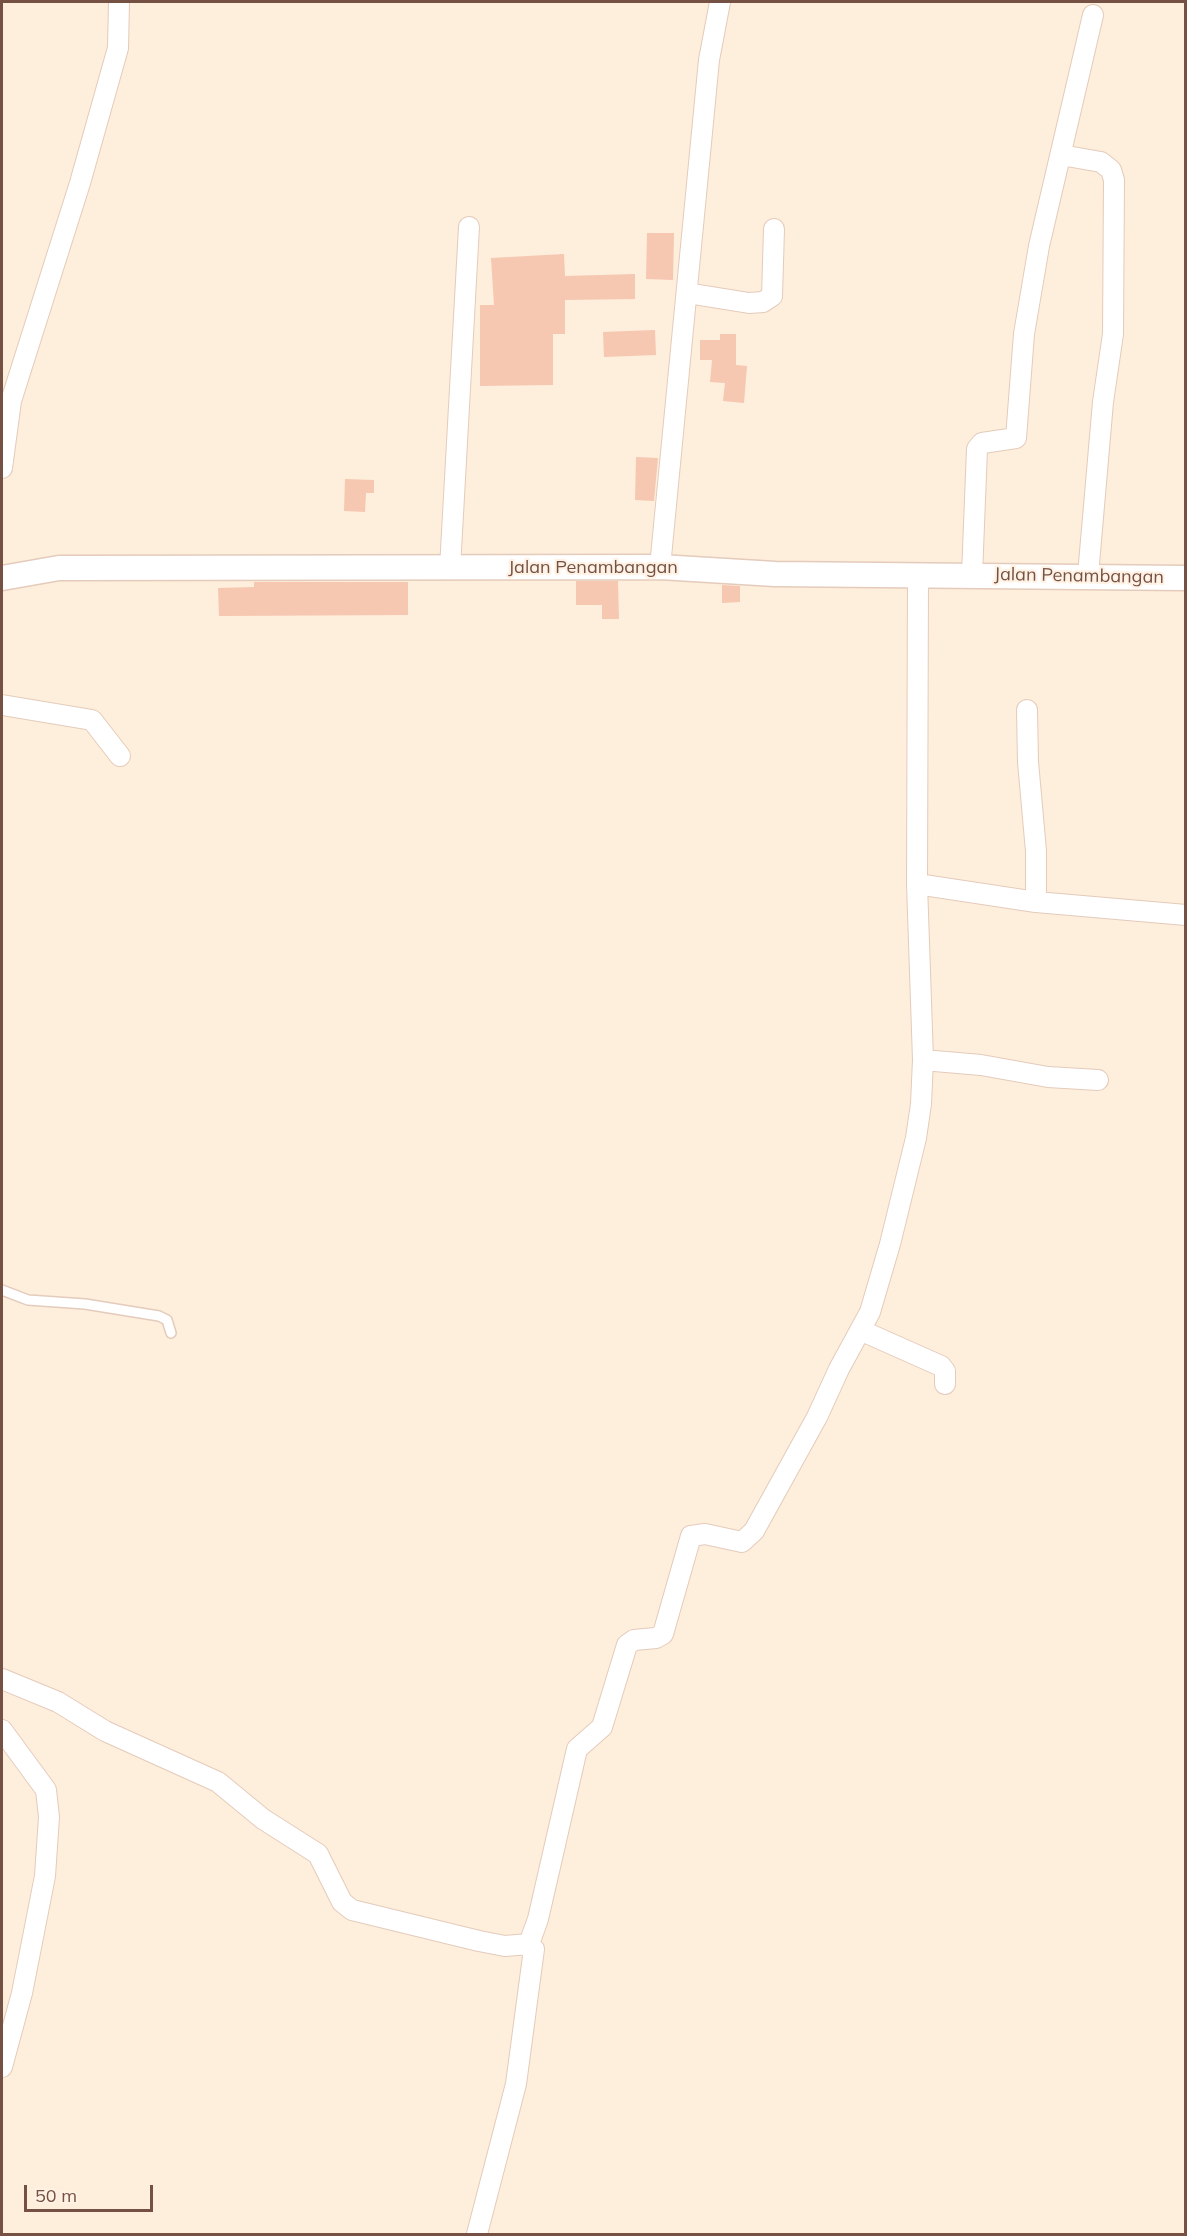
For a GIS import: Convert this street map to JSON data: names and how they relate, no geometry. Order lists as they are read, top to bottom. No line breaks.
{"streets":{"street":["Jalan Penambangan"]},"scale_bar":"50 m"}
